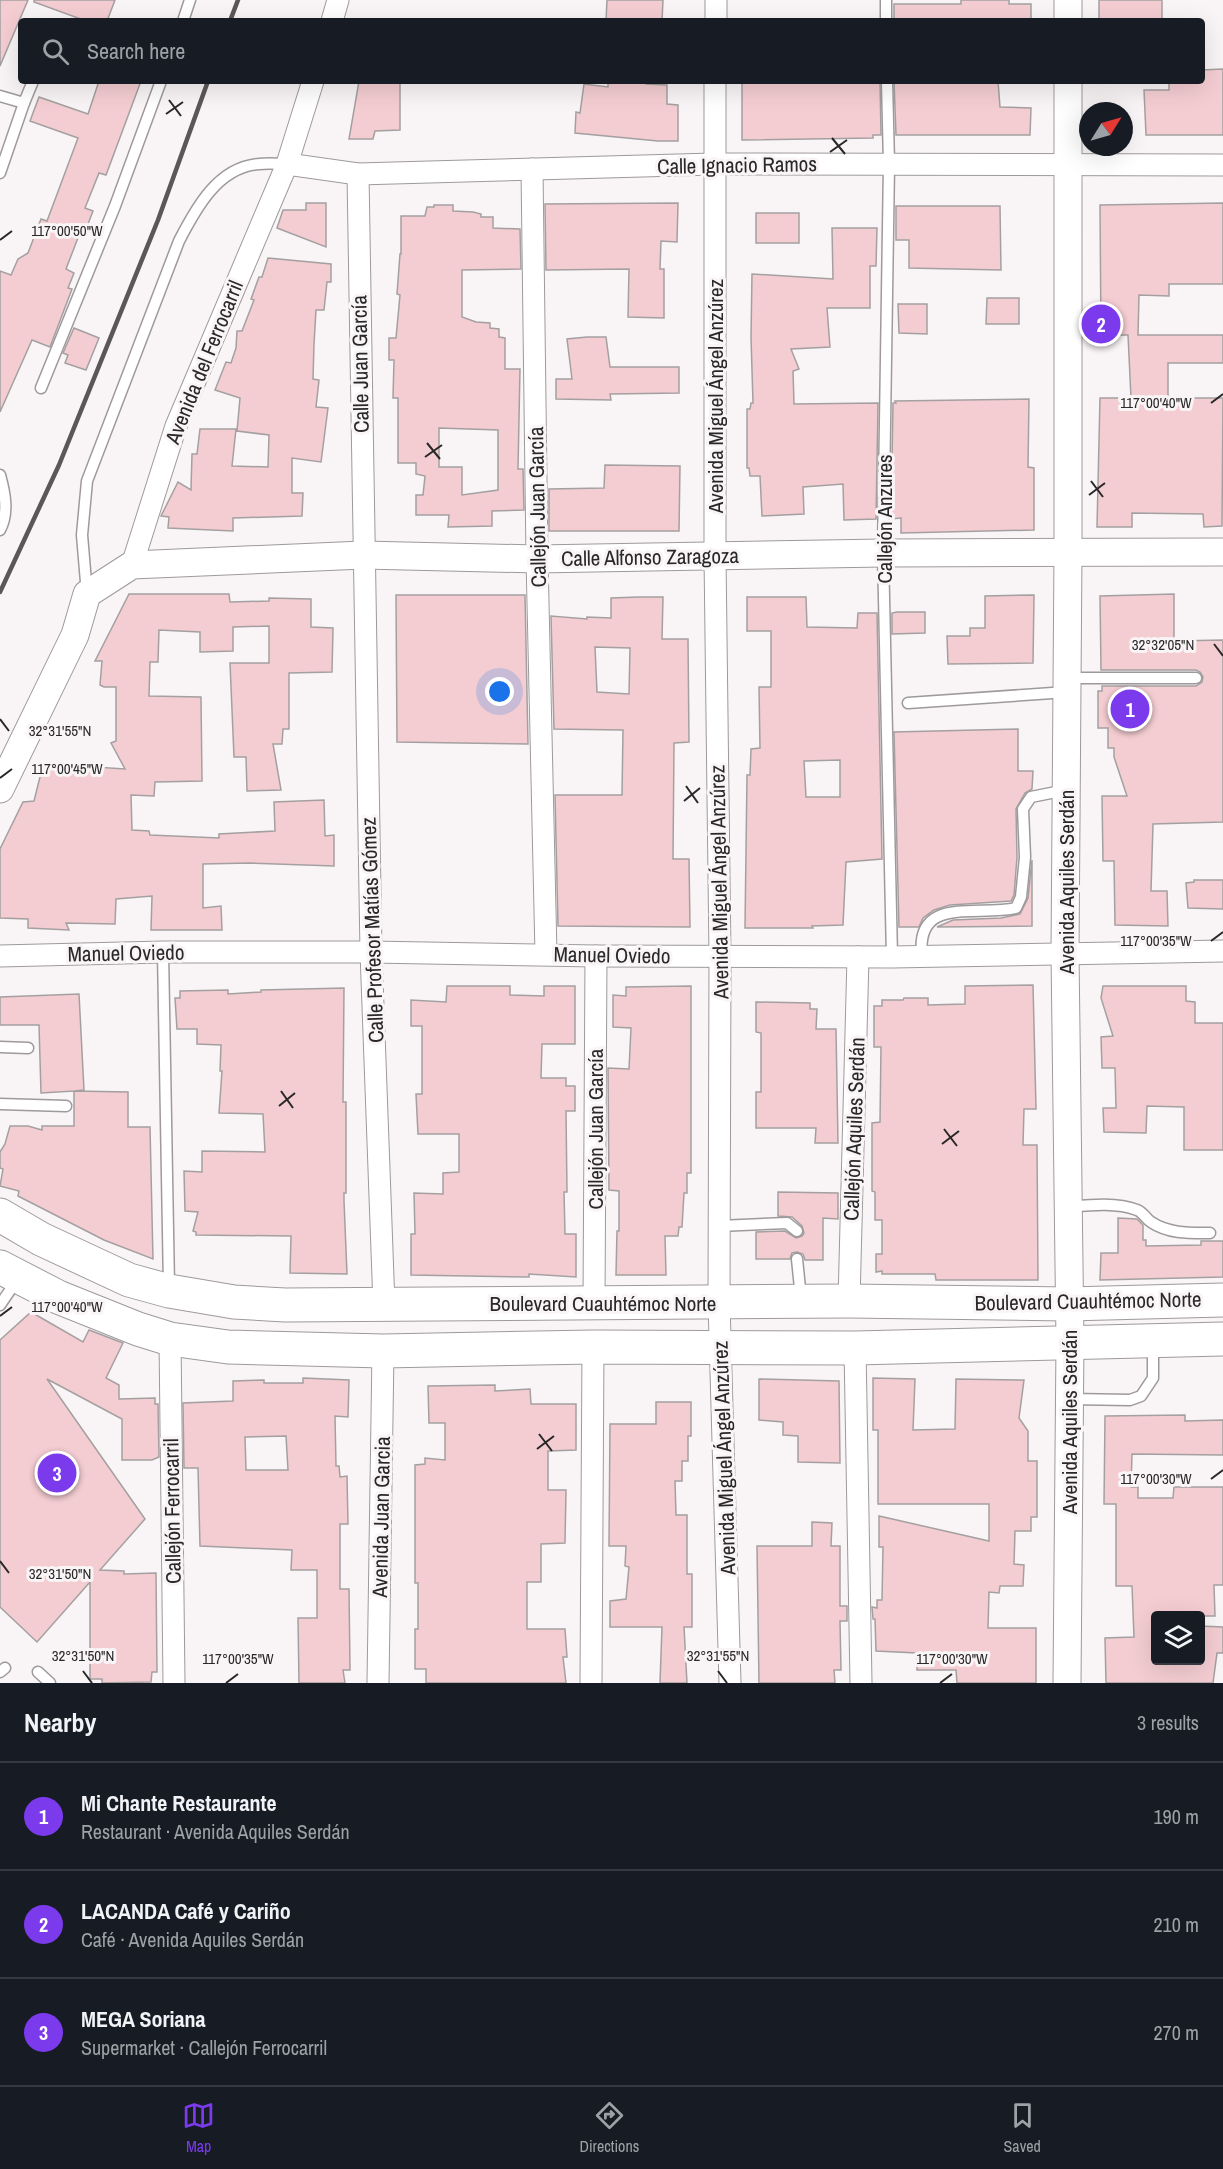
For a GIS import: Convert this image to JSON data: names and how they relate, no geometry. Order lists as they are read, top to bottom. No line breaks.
{"streets":{"main road":["Boulevard Cuauhtémoc Norte"],"street":["Calle Ignacio Ramos","Avenida del Ferrocarril","Calle Juan García","Avenida Miguel Ángel Anzúrez","Callejón Juan García","Calle Alfonso Zaragoza","Avenida Aquiles Serdán","Calle Profesor Matías Gómez","Manuel Oviedo","Callejón Aquiles Serdán","Callejón Ferrocarril","Avenida Juan Garcia"],"lane":["Callejón Anzures"]},"crossings":[["Calle Ignacio Ramos","Avenida del Ferrocarril"],["Calle Ignacio Ramos","Calle Juan García"],["Calle Ignacio Ramos","Avenida Miguel Ángel Anzúrez"],["Calle Ignacio Ramos","Callejón Juan García"],["Calle Ignacio Ramos","Callejón Anzures"],["Calle Ignacio Ramos","Avenida Aquiles Serdán"],["Avenida del Ferrocarril","Calle Alfonso Zaragoza"],["Calle Juan García","Calle Alfonso Zaragoza"],["Calle Juan García","Calle Profesor Matías Gómez"],["Avenida Miguel Ángel Anzúrez","Calle Alfonso Zaragoza"],["Avenida Miguel Ángel Anzúrez","Manuel Oviedo"],["Avenida Miguel Ángel Anzúrez","Boulevard Cuauhtémoc Norte"],["Callejón Juan García","Calle Alfonso Zaragoza"],["Callejón Juan García","Manuel Oviedo"],["Callejón Juan García","Boulevard Cuauhtémoc Norte"],["Callejón Anzures","Calle Alfonso Zaragoza"],["Callejón Anzures","Manuel Oviedo"],["Calle Alfonso Zaragoza","Avenida Aquiles Serdán"],["Calle Alfonso Zaragoza","Calle Profesor Matías Gómez"],["Avenida Aquiles Serdán","Manuel Oviedo"],["Avenida Aquiles Serdán","Boulevard Cuauhtémoc Norte"],["Calle Profesor Matías Gómez","Manuel Oviedo"],["Calle Profesor Matías Gómez","Boulevard Cuauhtémoc Norte"],["Manuel Oviedo","Callejón Aquiles Serdán"],["Callejón Aquiles Serdán","Boulevard Cuauhtémoc Norte"],["Boulevard Cuauhtémoc Norte","Callejón Ferrocarril"],["Boulevard Cuauhtémoc Norte","Avenida Juan Garcia"]],"north":"top right","page":{"search":"Search here","pins":["2","1","3"],"heading":["Nearby","3 results"],"list":[{"mark":"1","name":"Mi Chante Restaurante","note":"Restaurant · Avenida Aquiles Serdán","value":"190 m"},{"mark":"2","name":"LACANDA Café y Cariño","note":"Café · Avenida Aquiles Serdán","value":"210 m"},{"mark":"3","name":"MEGA Soriana","note":"Supermarket · Callejón Ferrocarril","value":"270 m"}],"nav":["Map","Directions","Saved"]},"coordinates":["117°00'50\"W","117°00'40\"W","32°32'05\"N","32°31'55\"N","117°00'45\"W","117°00'35\"W","117°00'30\"W","32°31'50\"N"]}
